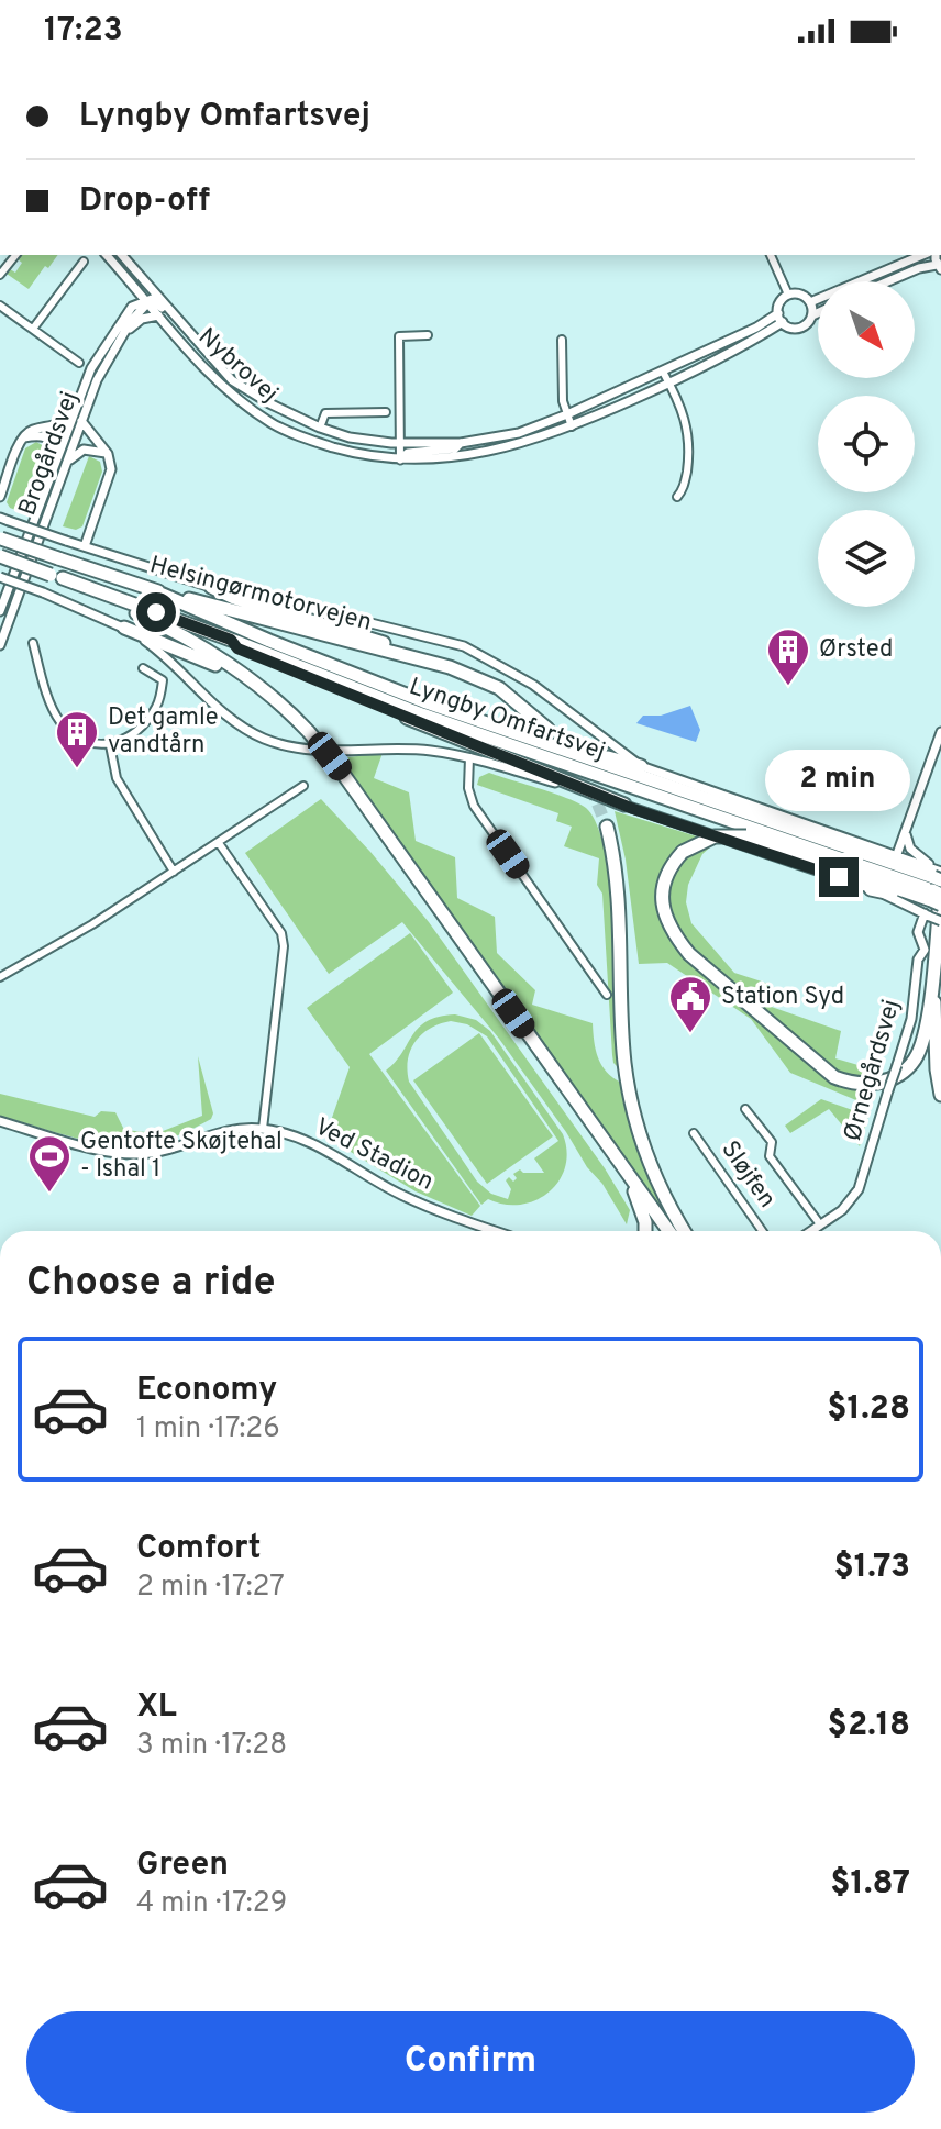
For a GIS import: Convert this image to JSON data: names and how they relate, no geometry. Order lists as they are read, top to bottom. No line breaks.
{"streets":{"highway":["Helsingørmotorvejen","Lyngby Omfartsvej"],"street":["Nybrovej","Brogårdsvej","Ørnegårdsvej","Ved Stadion","Sløjfen"]},"crossings":[["Nybrovej","Brogårdsvej"],["Helsingørmotorvejen","Lyngby Omfartsvej"]],"places":{"building":["Ørsted","Det gamle vandtårn"],"public building":["Station Syd"],"sports":["Gentofte Skøjtehal - Ishal 1"]},"north":"bottom right","page":{"status":"17:23","banner":["Lyngby Omfartsvej","Drop-off"],"bubble":"2 min","heading":"Choose a ride","list":[{"name":"Economy","note":"1 min · 17:26","value":"$1.28"},{"name":"Comfort","note":"2 min · 17:27","value":"$1.73"},{"name":"XL","note":"3 min · 17:28","value":"$2.18"},{"name":"Green","note":"4 min · 17:29","value":"$1.87"}],"buttons":"Confirm"}}
